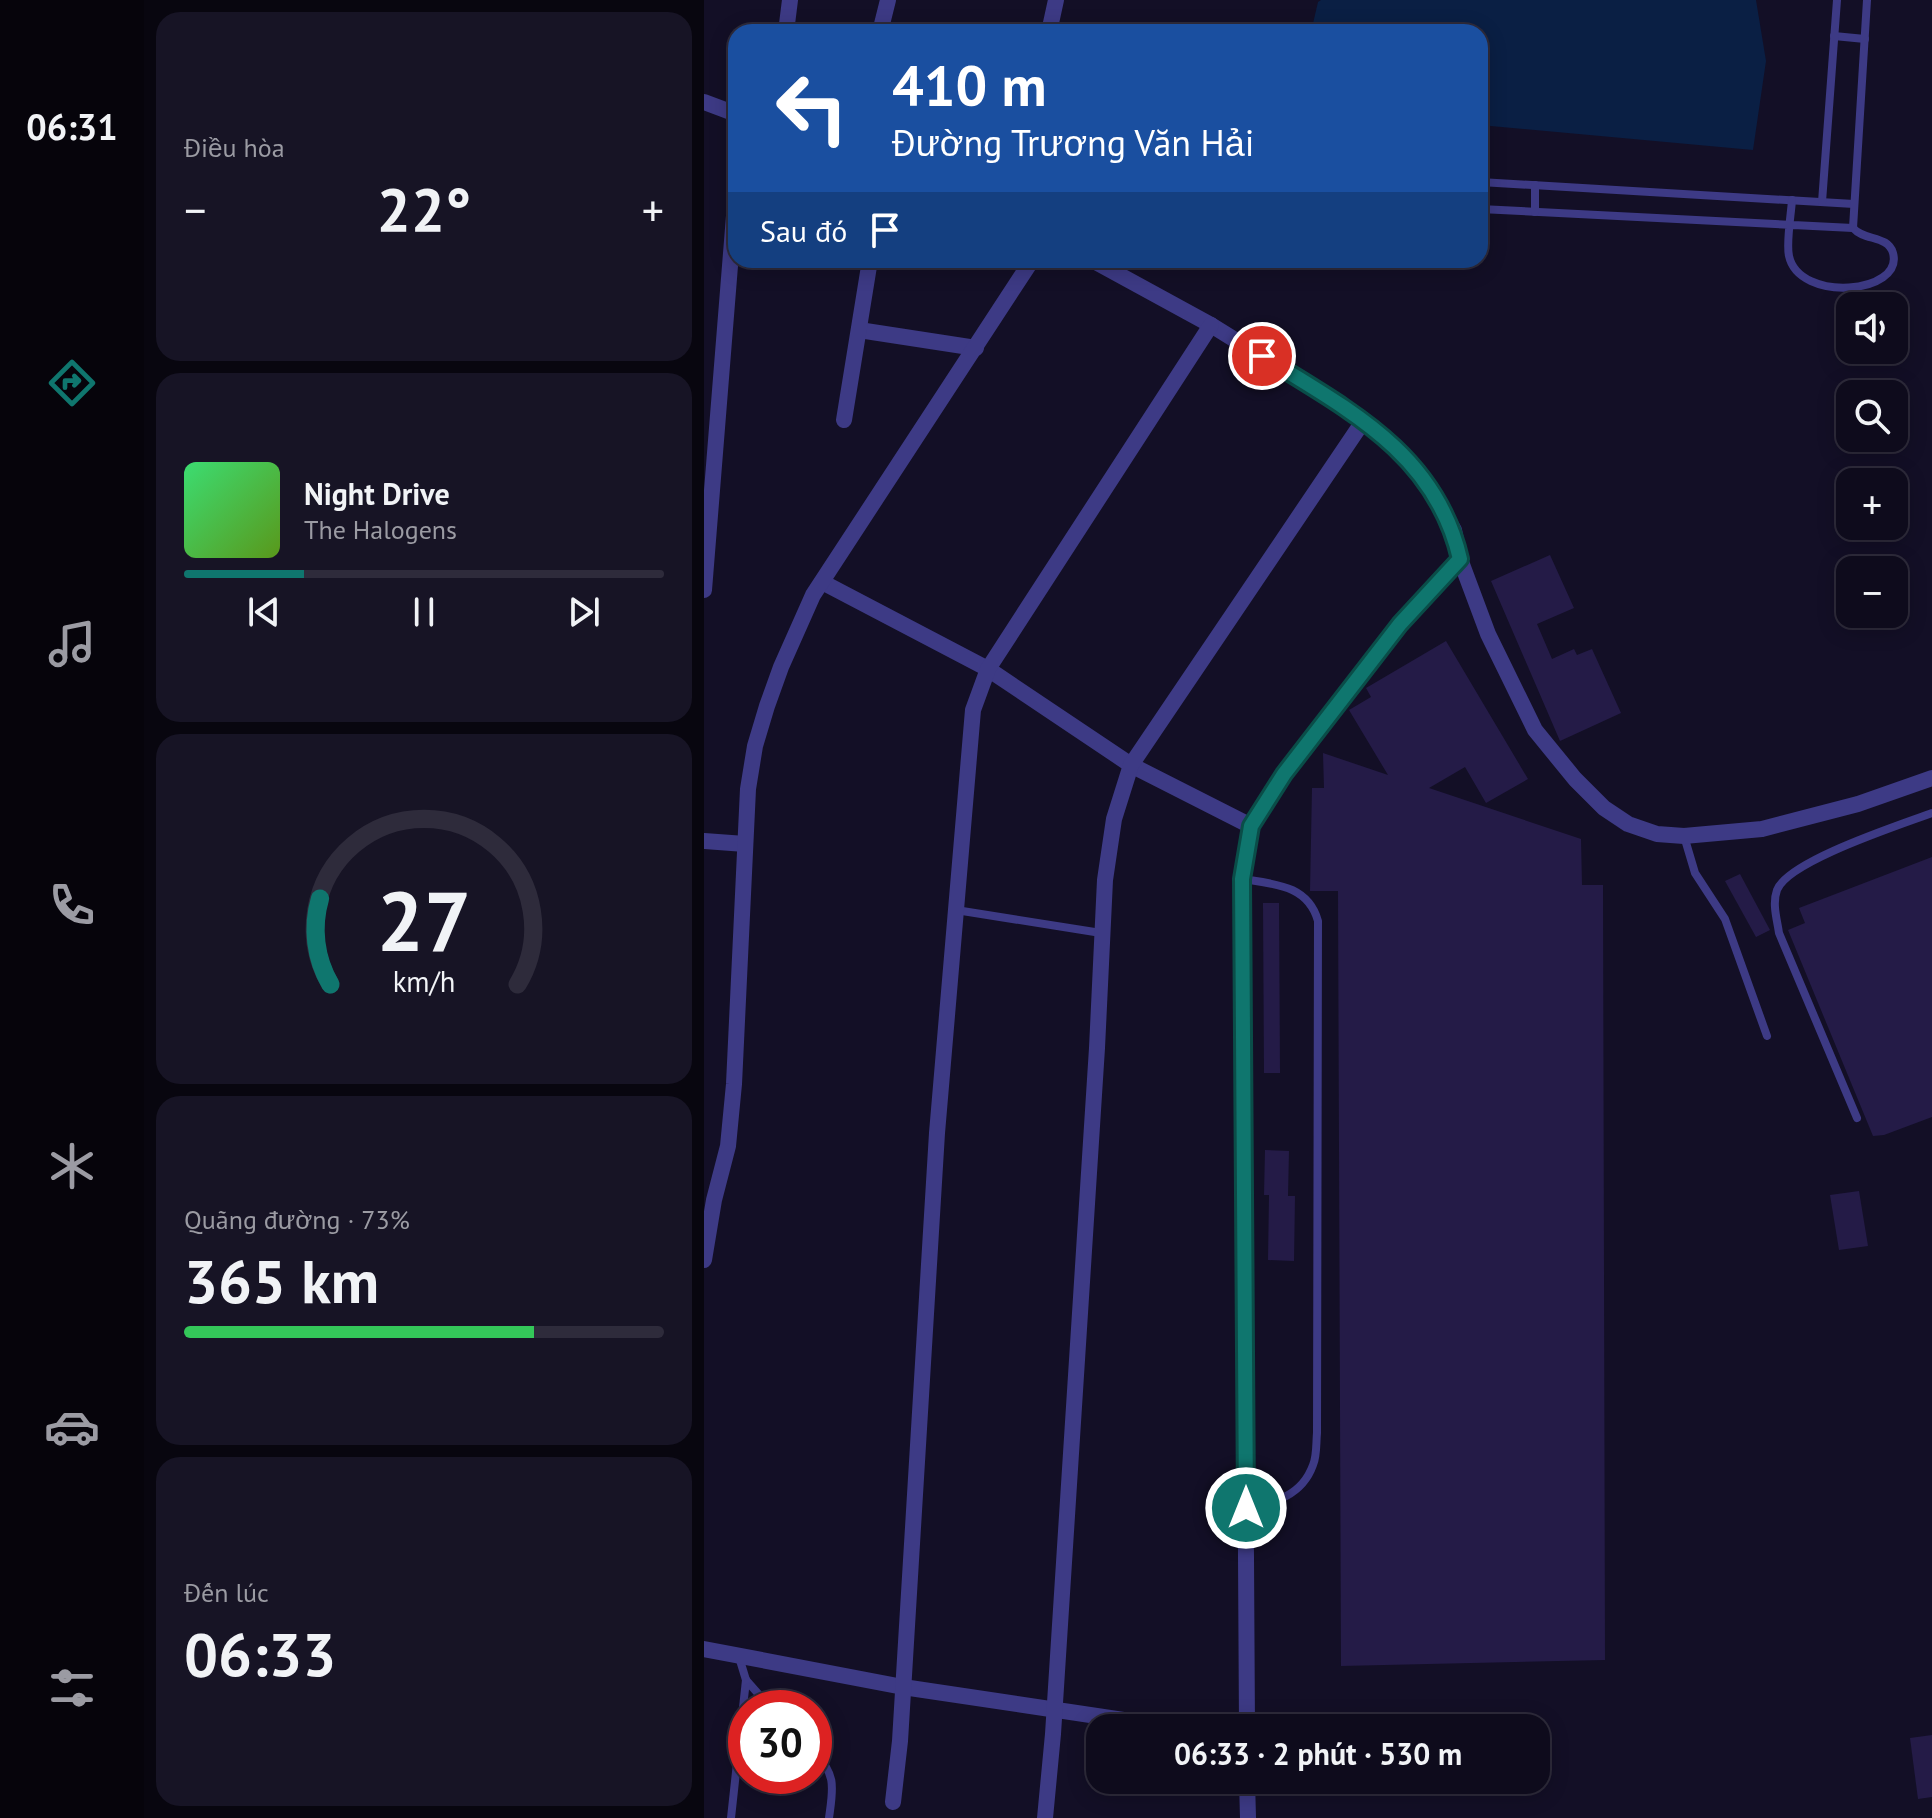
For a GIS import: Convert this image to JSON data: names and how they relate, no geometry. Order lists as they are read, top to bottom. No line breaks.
{"page":{"tabs":"06:31","tile":["Điều hòa",["Quãng đường · 73%","365 km"],["Đến lúc","06:33"]],"turn":["410 m","Đường Trương Văn Hải"],"heat":["−","22°","+"],"then":"Sau đó","map_buttons":["+","−"],"song":["Night Drive","The Halogens"],"limit":"30","trip":"06:33 · 2 phút · 530 m","gauge":["27","km/h"]}}
